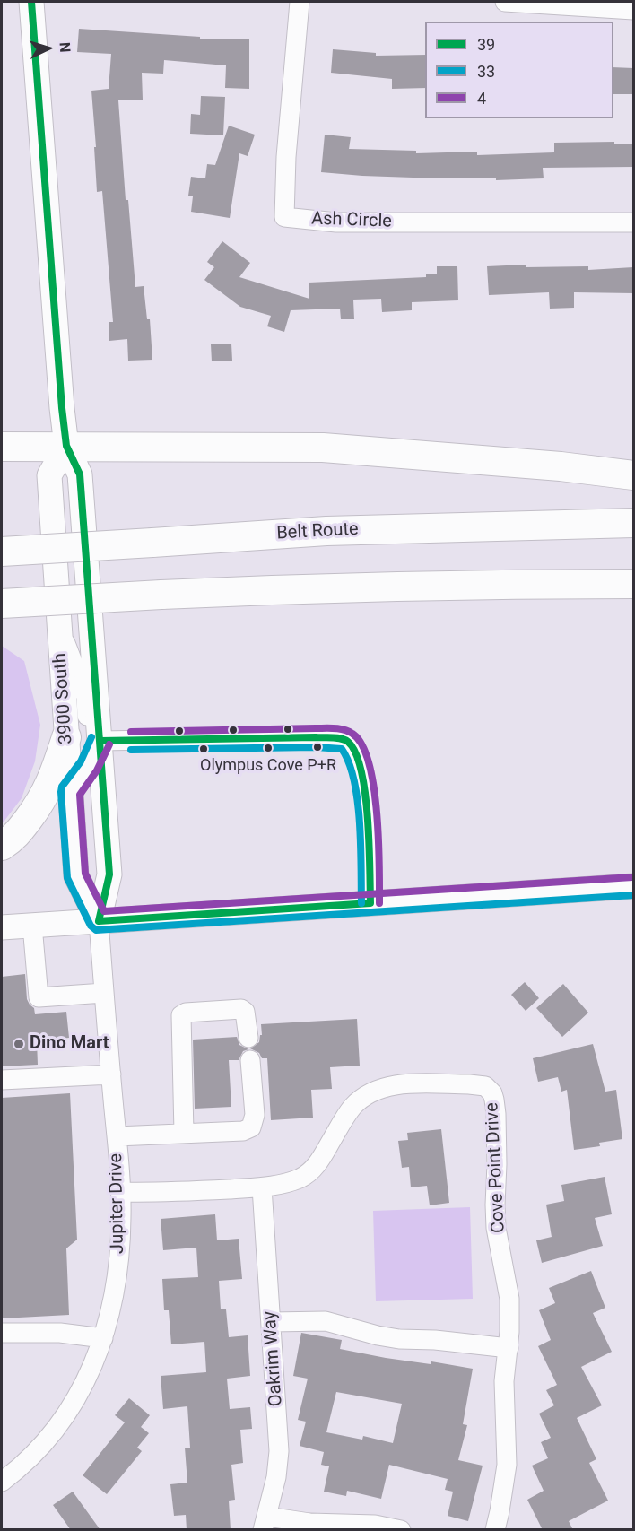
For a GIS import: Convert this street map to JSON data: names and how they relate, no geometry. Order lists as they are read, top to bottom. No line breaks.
{"streets":{"highway":["Belt Route"],"main road":["3900 South"],"street":["Ash Circle","Cove Point Drive","Jupiter Drive","Oakrim Way"]},"crossings":[["3900 South","Jupiter Drive"],["Cove Point Drive","Jupiter Drive"],["Cove Point Drive","Oakrim Way"]],"places":["Olympus Cove P+R","Dino Mart"],"lines":["transit line 39","transit line 4","transit line 33"],"legend":["39","33","4"],"north":"right"}
